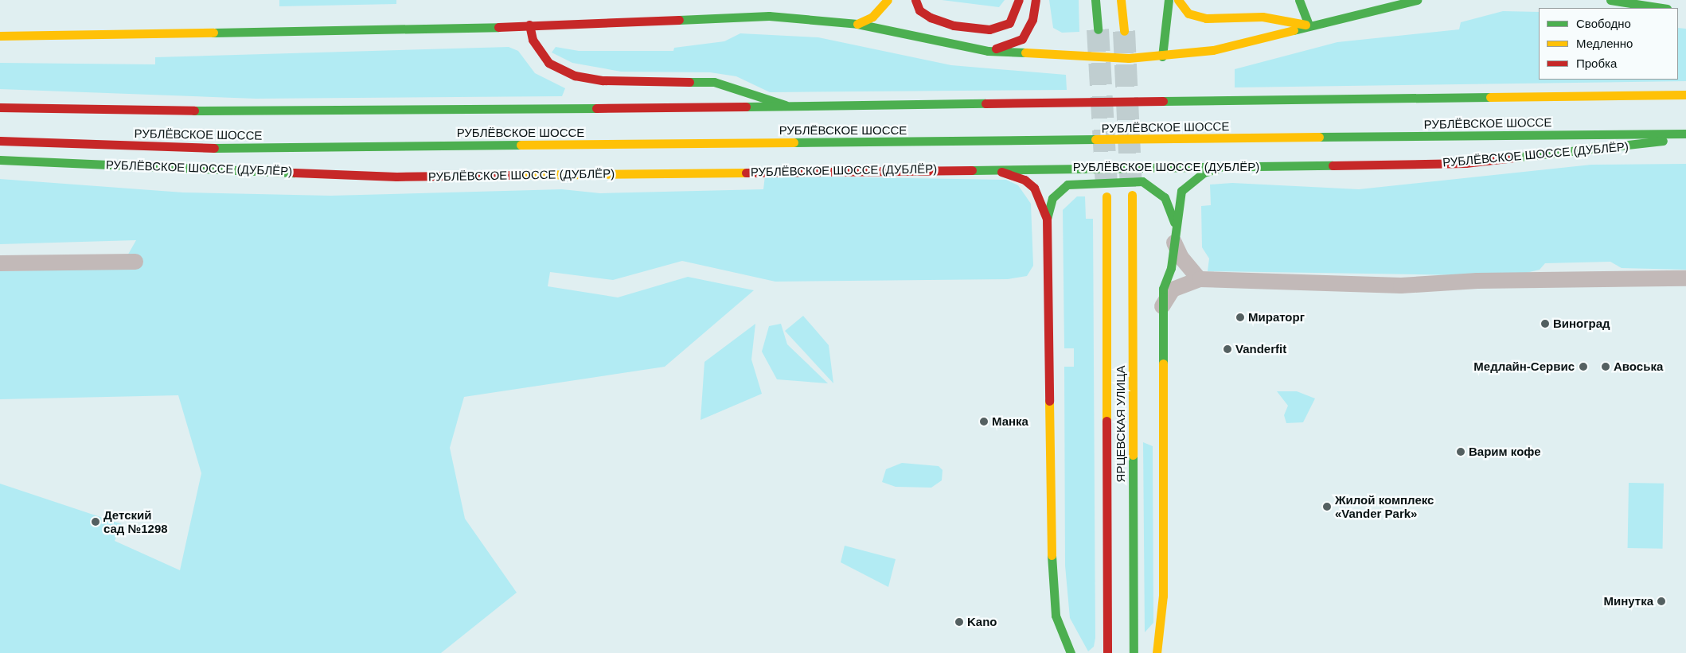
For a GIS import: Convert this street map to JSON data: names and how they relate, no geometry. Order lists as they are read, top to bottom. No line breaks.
{"streets":{"main road":["РУБЛЁВСКОЕ ШОССЕ","РУБЛЁВСКОЕ ШОССЕ (ДУБЛЁР)","ЯРЦЕВСКАЯ УЛИЦА"]},"places":["Мираторг","Виноград","Vanderfit","Медлайн-Сервис","Авоська","Манка","Варим кофе","Жилой комплекс «Vander Park»","Детский сад №1298","Минутка","Kano"],"legend":["Свободно","Медленно","Пробка"]}
